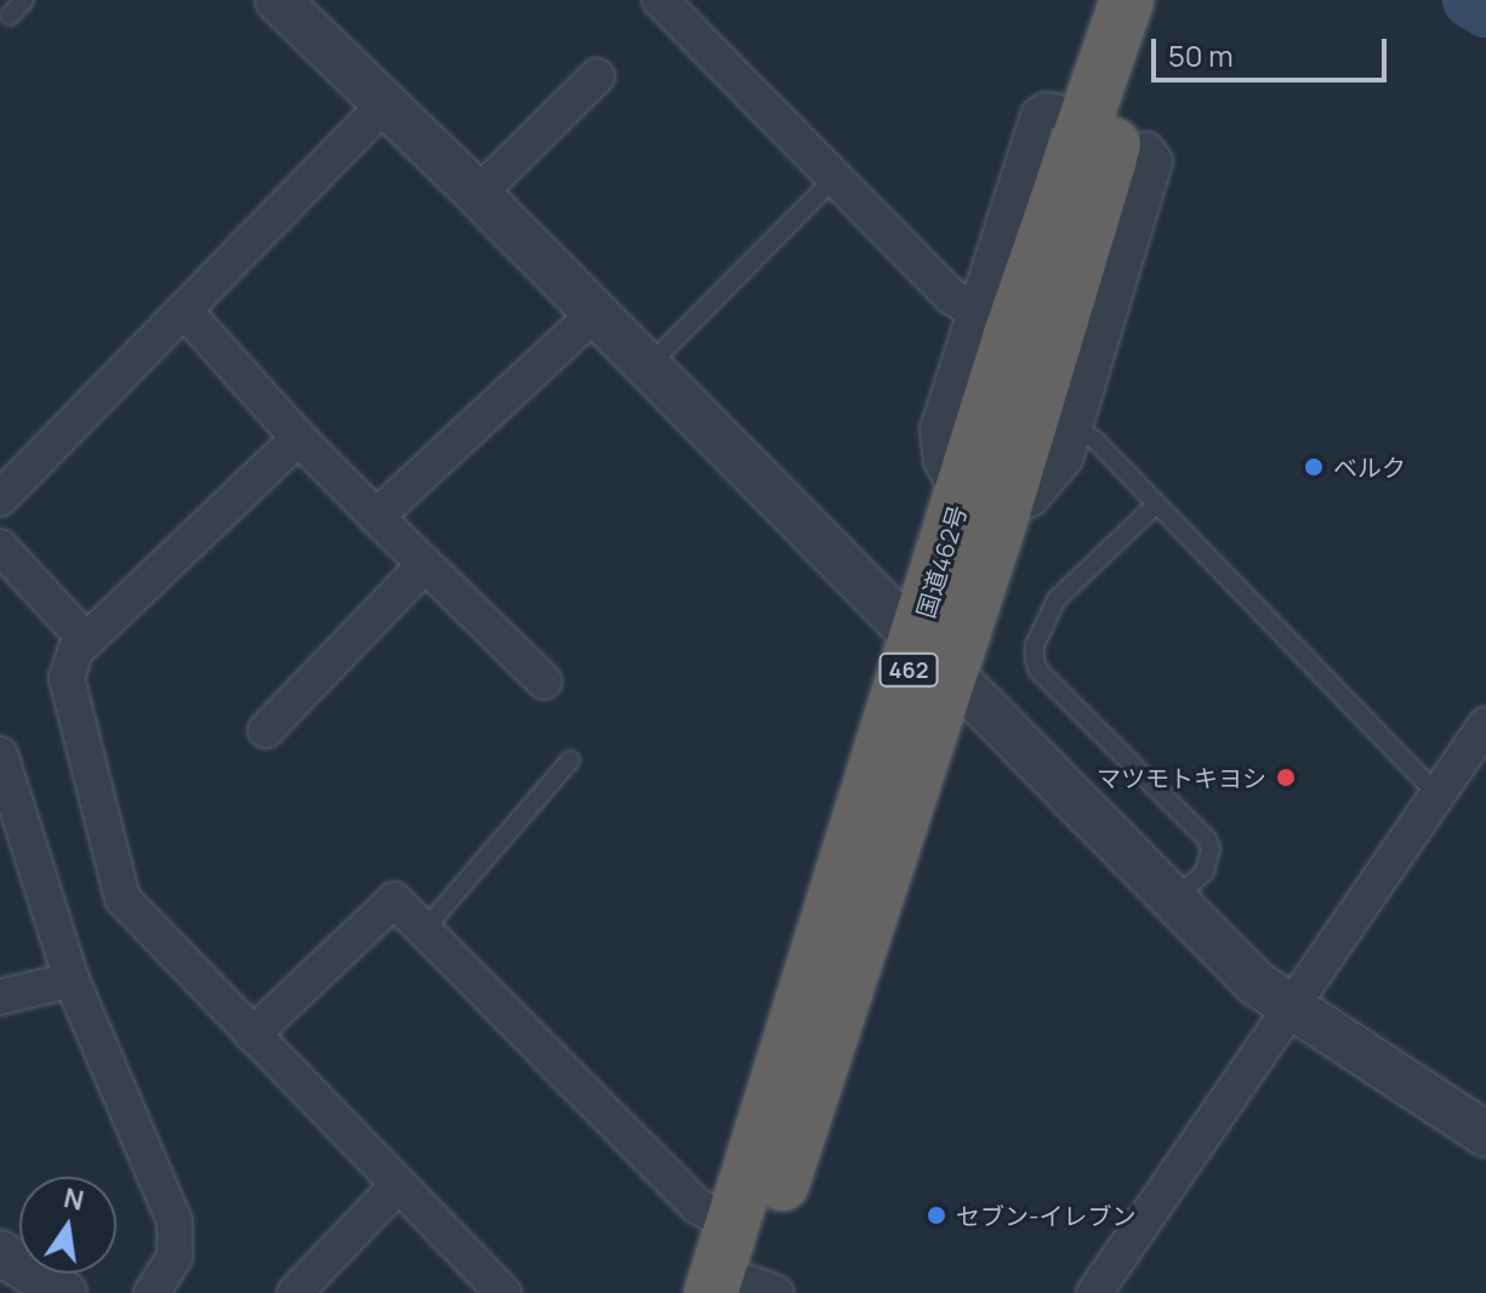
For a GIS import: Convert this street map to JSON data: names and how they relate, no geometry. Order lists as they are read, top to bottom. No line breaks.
{"streets":{"highway":["国道462号","462"]},"places":["ベルク","マツモトキヨシ","セブン-イレブン"],"scale_bar":"50 m","north":"top"}
